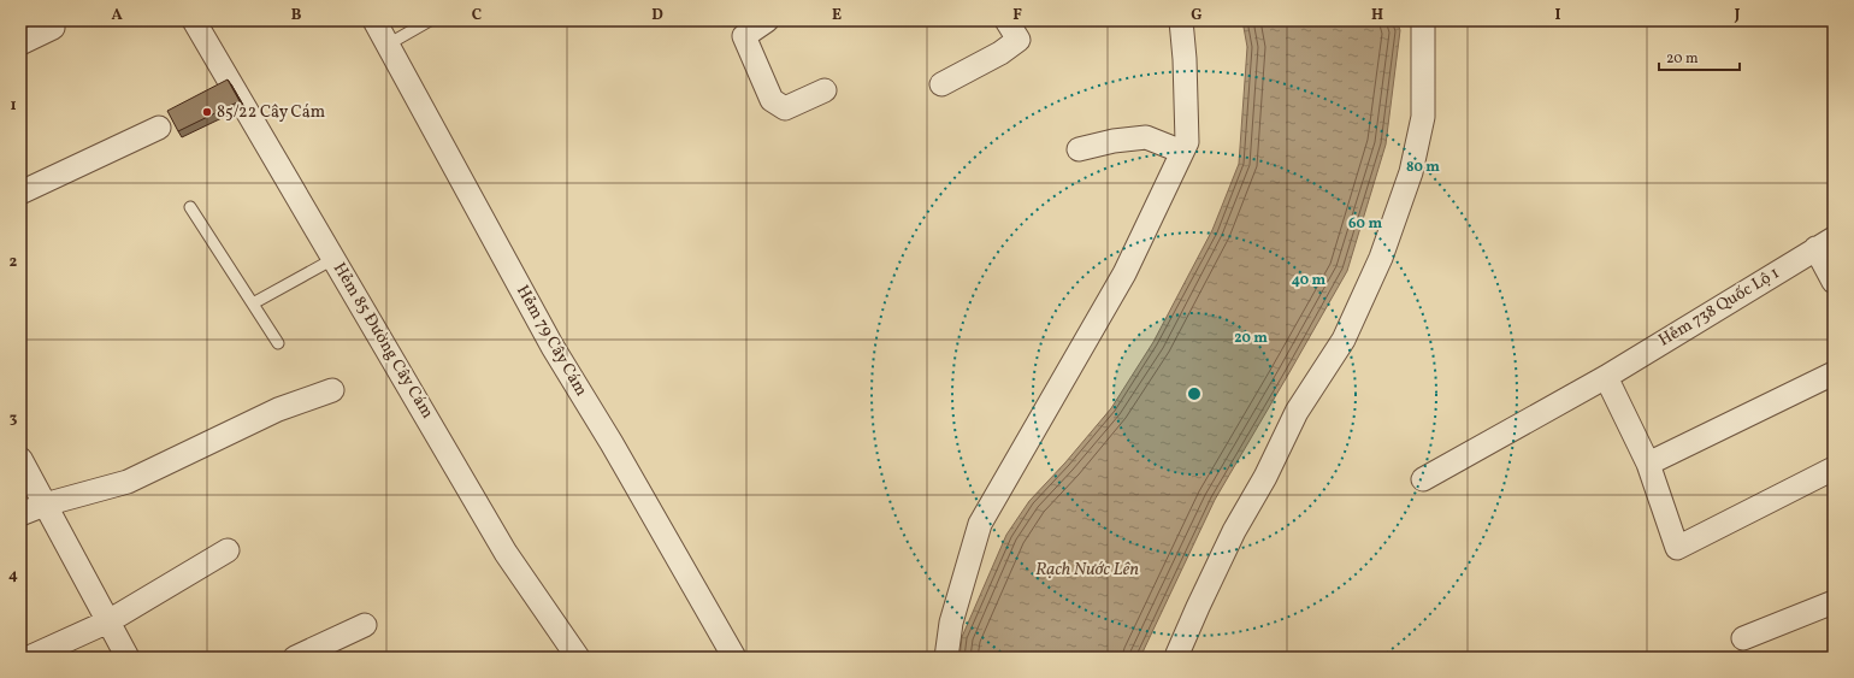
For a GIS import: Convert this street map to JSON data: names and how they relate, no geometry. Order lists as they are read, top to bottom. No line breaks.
{"streets":{"street":["Hẻm 738 Quốc Lộ 1","Hẻm 85 Đường Cây Cám","Hẻm 79 Cây Cám"]},"water":["Rạch Nước Lên"],"places":["85/22 Cây Cám"],"scale_bar":"20 m","grid":{"columns":["A","B","C","D","E","F","G","H","I","J"],"rows":["1","2","3","4"]},"rings":["80 m","60 m","40 m","20 m"]}
